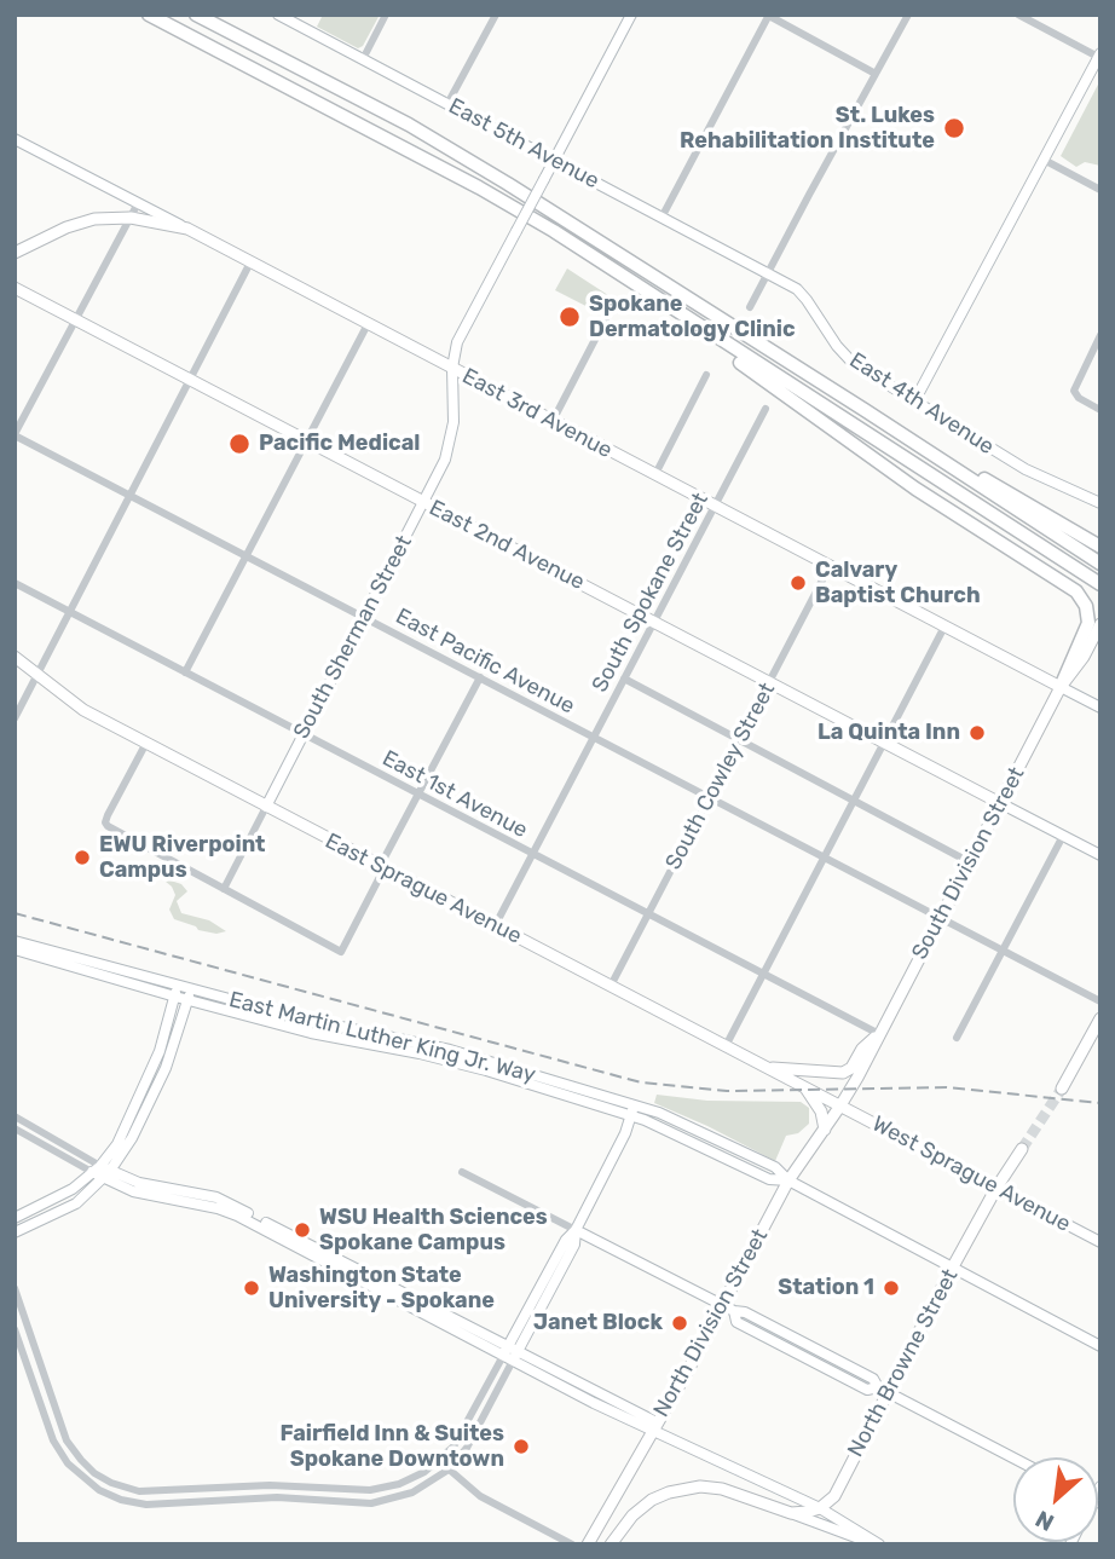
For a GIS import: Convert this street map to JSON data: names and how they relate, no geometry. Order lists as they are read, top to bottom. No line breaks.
{"streets":{"main road":["East 3rd Avenue","East 2nd Avenue","South Division Street","East Sprague Avenue","West Sprague Avenue","North Division Street","North Browne Street"],"street":["East 5th Avenue","East 4th Avenue","South Spokane Street","South Sherman Street","East Pacific Avenue","South Cowley Street","East 1st Avenue","East Martin Luther King Jr. Way"]},"crossings":[["East 5th Avenue","East 4th Avenue"],["East 5th Avenue","South Sherman Street"],["East 3rd Avenue","South Spokane Street"],["East 3rd Avenue","South Sherman Street"],["East 3rd Avenue","South Cowley Street"],["East 3rd Avenue","South Division Street"],["East 2nd Avenue","South Spokane Street"],["East 2nd Avenue","South Sherman Street"],["East 2nd Avenue","South Cowley Street"],["East 2nd Avenue","South Division Street"],["South Spokane Street","East Pacific Avenue"],["South Spokane Street","East 1st Avenue"],["South Spokane Street","East Sprague Avenue"],["South Sherman Street","East Pacific Avenue"],["South Sherman Street","East 1st Avenue"],["South Sherman Street","East Sprague Avenue"],["East Pacific Avenue","South Cowley Street"],["East Pacific Avenue","South Division Street"],["South Cowley Street","East 1st Avenue"],["South Cowley Street","East Sprague Avenue"],["East 1st Avenue","South Division Street"],["South Division Street","East Sprague Avenue"],["South Division Street","West Sprague Avenue"],["South Division Street","North Division Street"],["East Sprague Avenue","West Sprague Avenue"],["East Sprague Avenue","North Division Street"],["East Martin Luther King Jr. Way","North Division Street"],["West Sprague Avenue","North Division Street"],["West Sprague Avenue","North Browne Street"]],"places":["St. Lukes Rehabilitation Institute","Spokane Dermatology Clinic","Pacific Medical","Calvary Baptist Church","La Quinta Inn","EWU Riverpoint Campus","WSU Health Sciences Spokane Campus","Washington State University - Spokane","Station 1","Janet Block","Fairfield Inn & Suites Spokane Downtown"],"north":"bottom left"}
